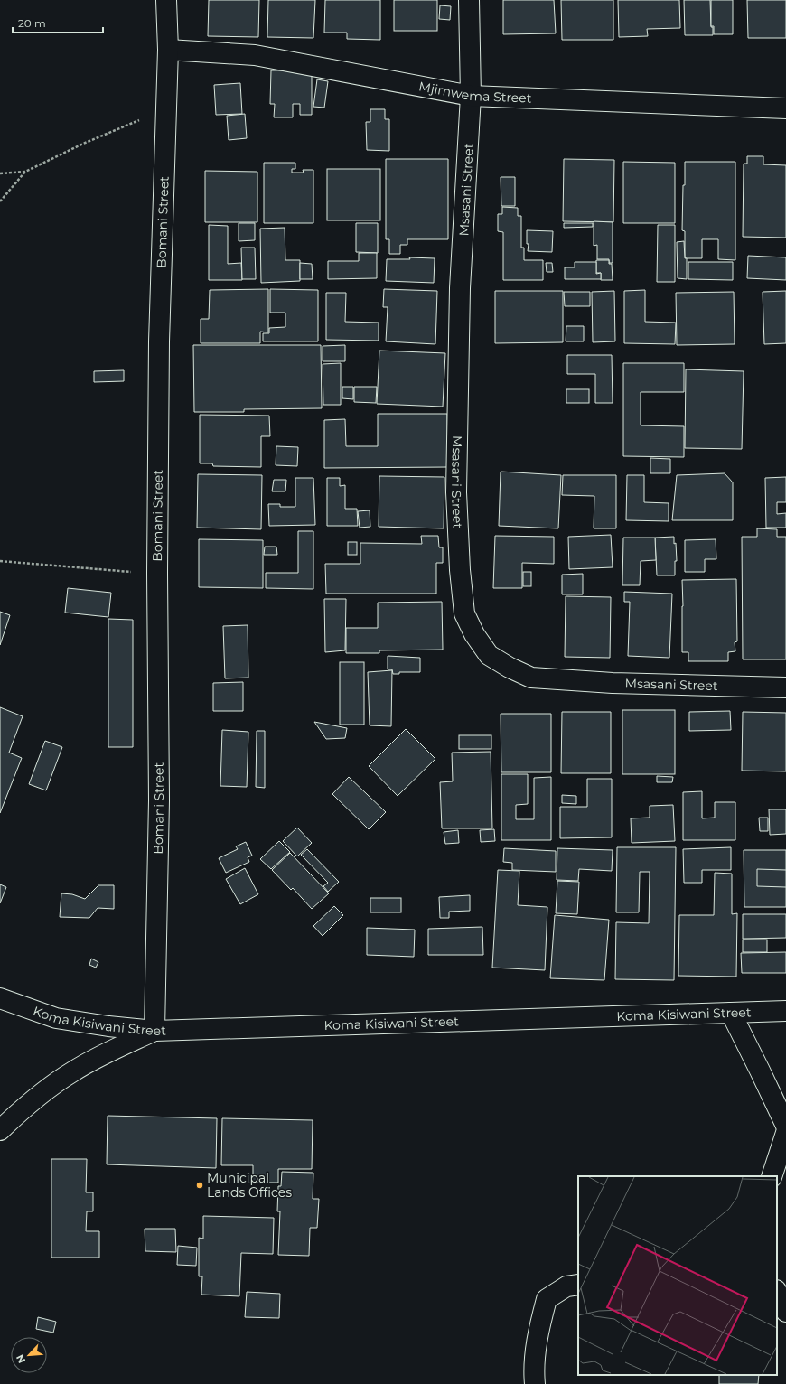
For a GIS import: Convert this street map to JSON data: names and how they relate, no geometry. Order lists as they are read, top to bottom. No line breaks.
{"streets":{"street":["Mjimwema Street","Msasani Street","Bomani Street","Koma Kisiwani Street"]},"crossings":[["Mjimwema Street","Msasani Street"],["Mjimwema Street","Bomani Street"],["Bomani Street","Koma Kisiwani Street"]],"places":["Municipal Lands Offices"],"scale_bar":"20 m","north":"bottom left"}
